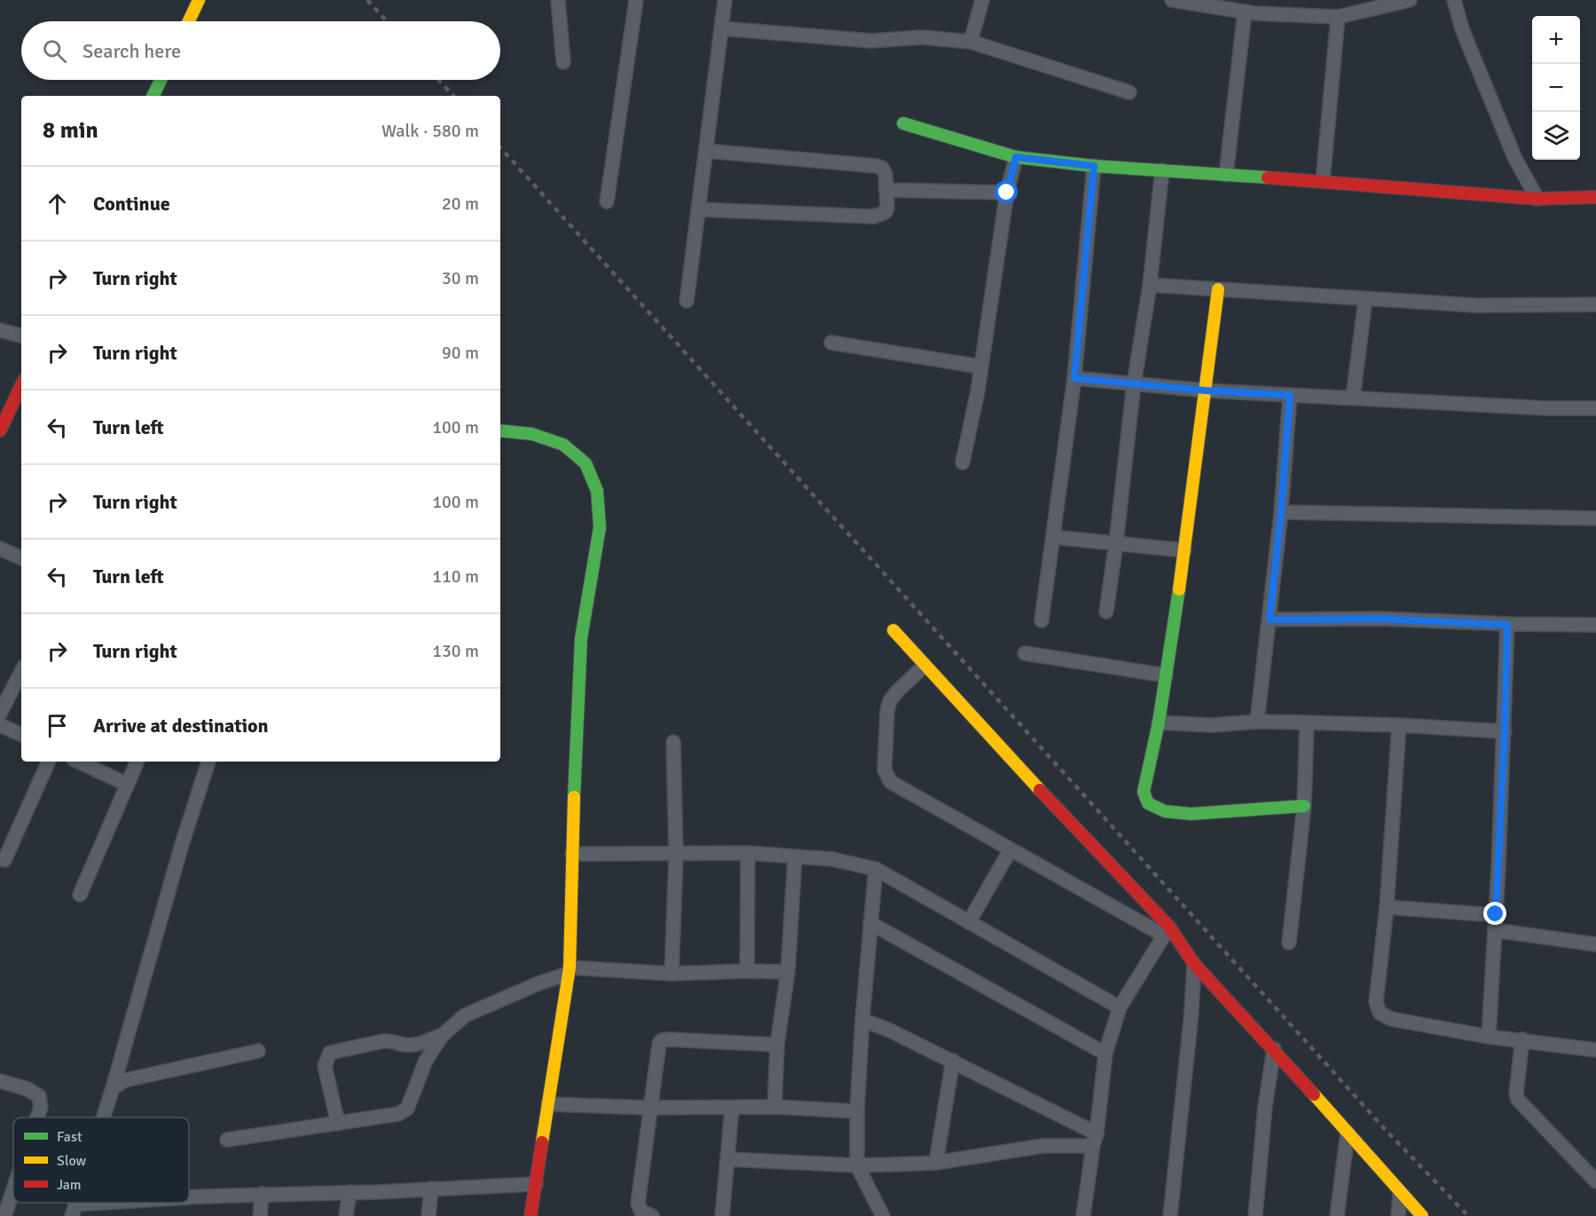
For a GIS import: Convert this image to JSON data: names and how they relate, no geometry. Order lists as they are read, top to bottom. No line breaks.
{"legend":["Fast","Slow","Jam"],"page":{"map_buttons":["+","−"],"search":"Search here","heading":["8 min","Walk · 580 m"],"list":[["Continue","20 m"],["Turn right","30 m"],["Turn right","90 m"],["Turn left","100 m"],["Turn right","100 m"],["Turn left","110 m"],["Turn right","130 m"],"Arrive at destination"]}}
